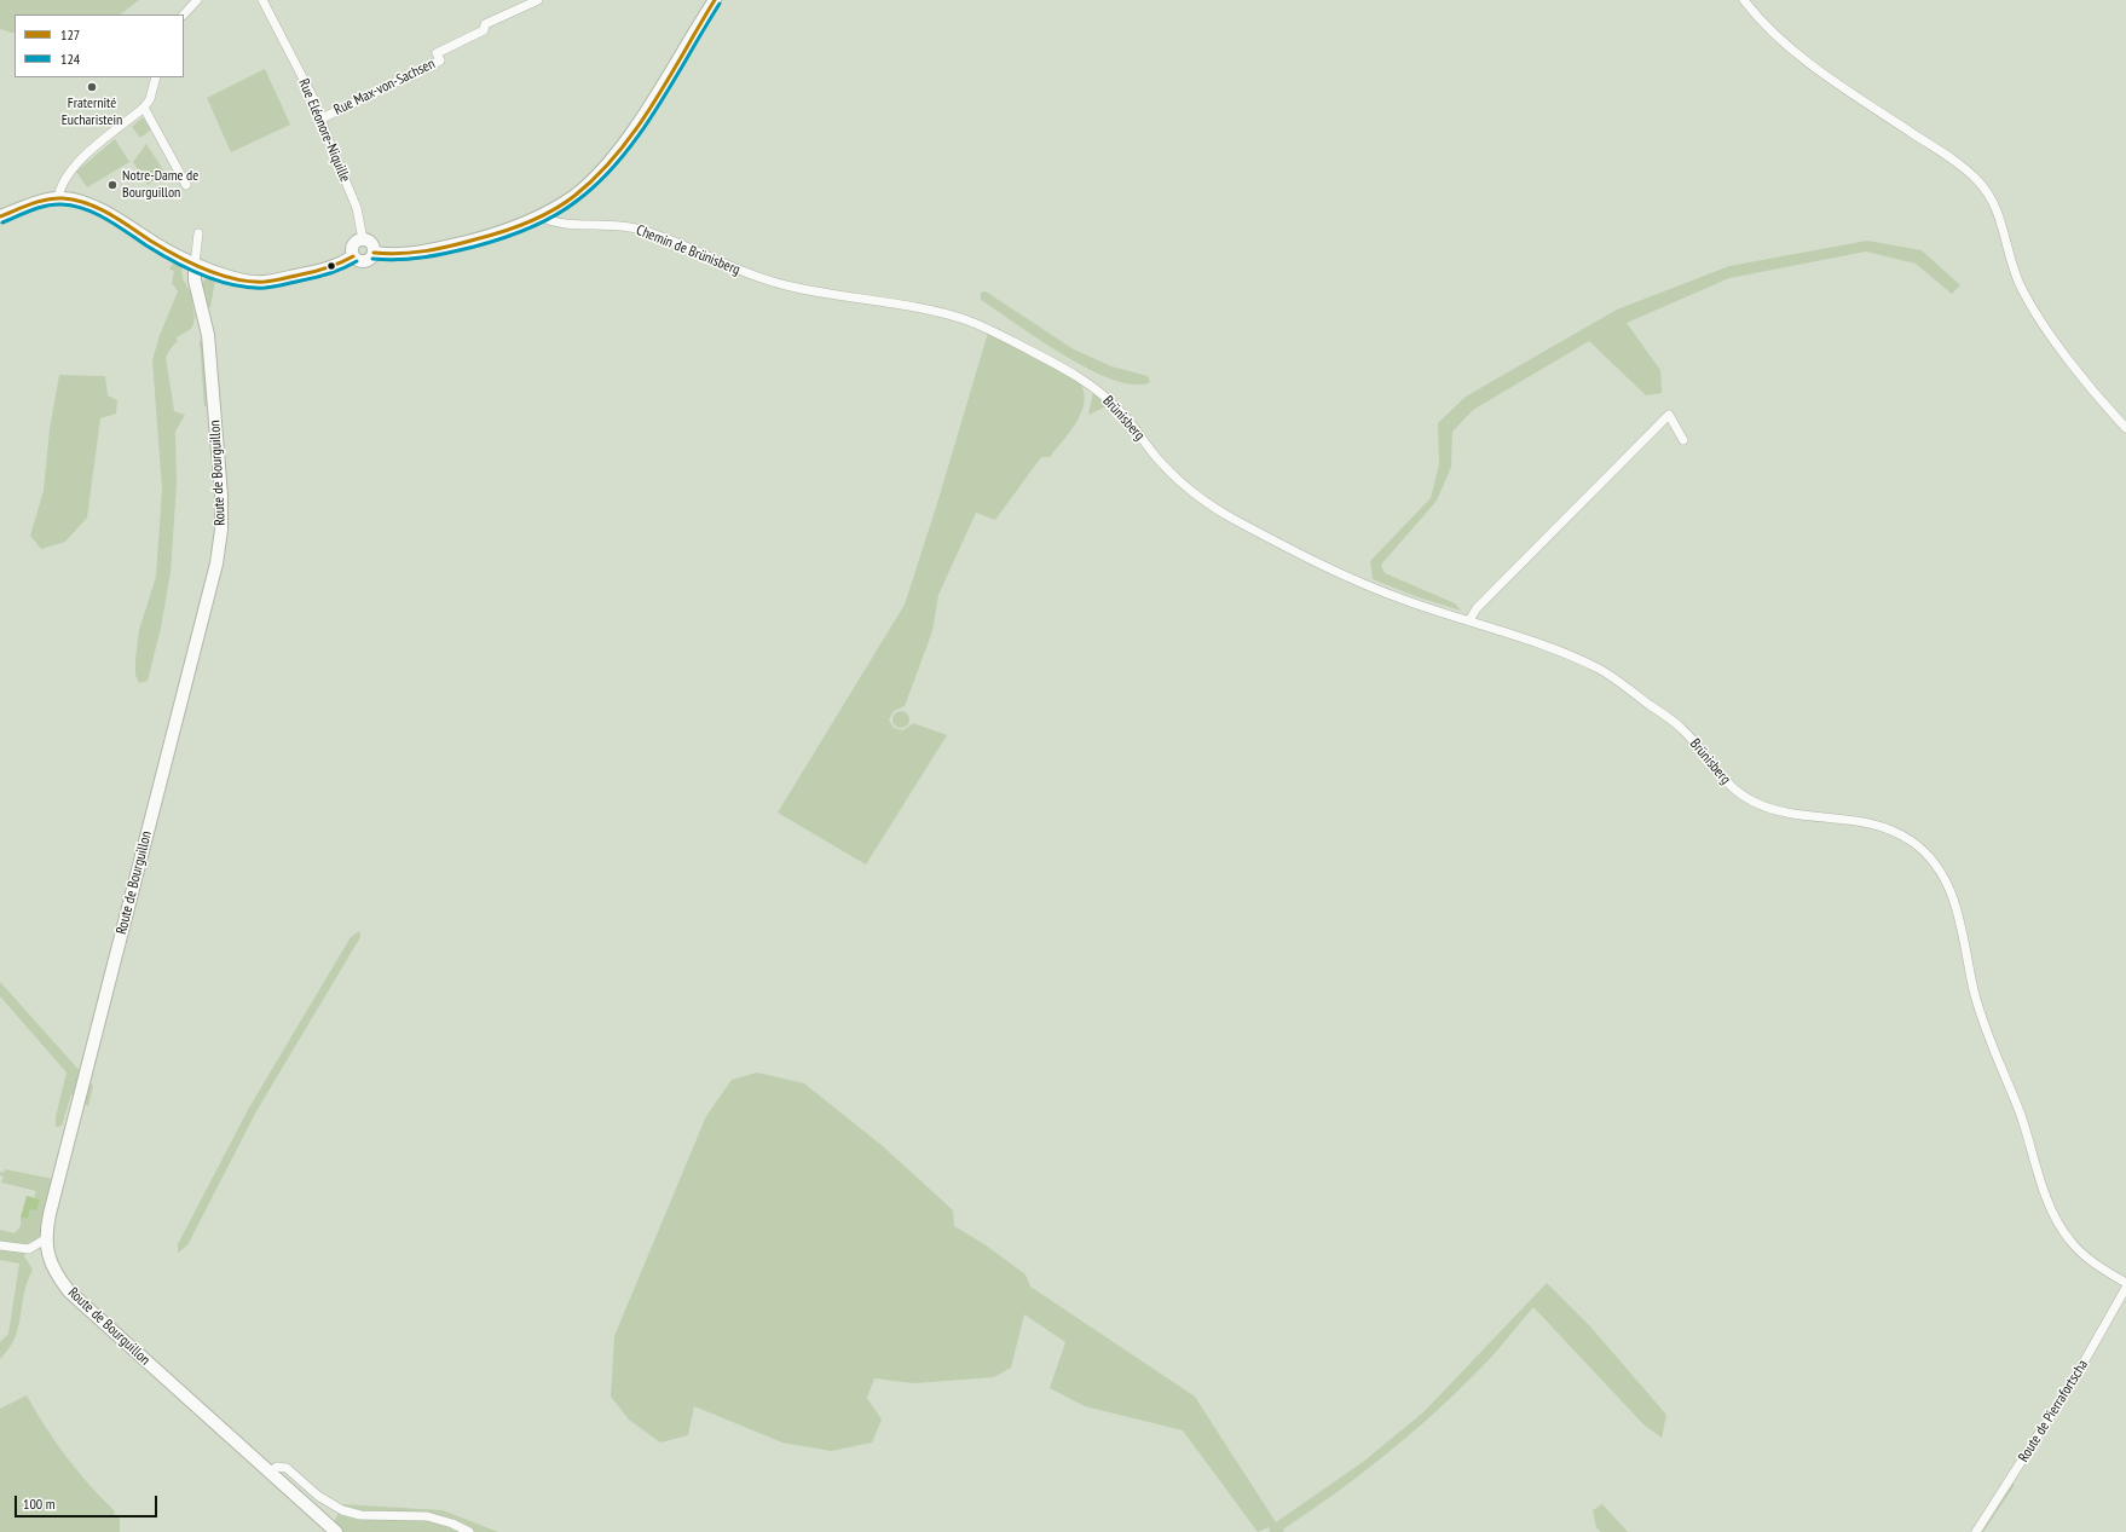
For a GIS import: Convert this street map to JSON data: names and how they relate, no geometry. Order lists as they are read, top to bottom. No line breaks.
{"streets":{"main road":["Route de Bourguillon"],"street":["Rue Max-von-Sachsen","Rue Eléonore-Niquille","Chemin de Brünisberg","Brünisberg","Route de Pierrafortscha"]},"crossings":[["Rue Max-von-Sachsen","Rue Eléonore-Niquille"],["Chemin de Brünisberg","Brünisberg"]],"places":["Fraternité Eucharistein","Notre-Dame de Bourguillon"],"lines":["transit line 127","transit line 124"],"legend":["127","124"],"scale_bar":"100 m"}
